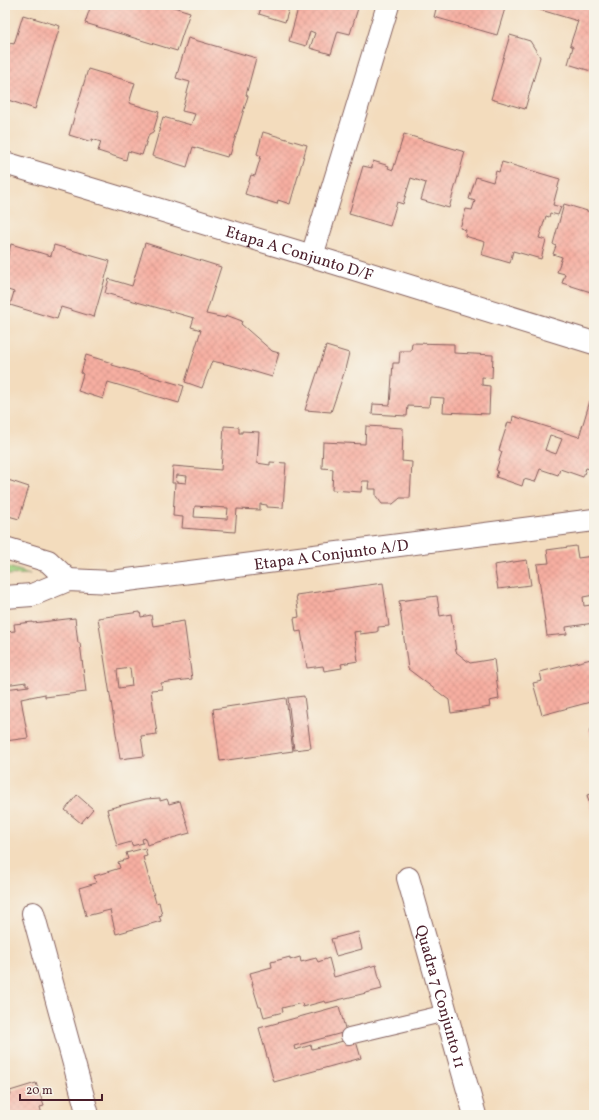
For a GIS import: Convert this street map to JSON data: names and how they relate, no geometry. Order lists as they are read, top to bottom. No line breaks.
{"streets":{"street":["Etapa A Conjunto D/F","Etapa A Conjunto A/D","Quadra 7 Conjunto 11"]},"scale_bar":"20 m"}
